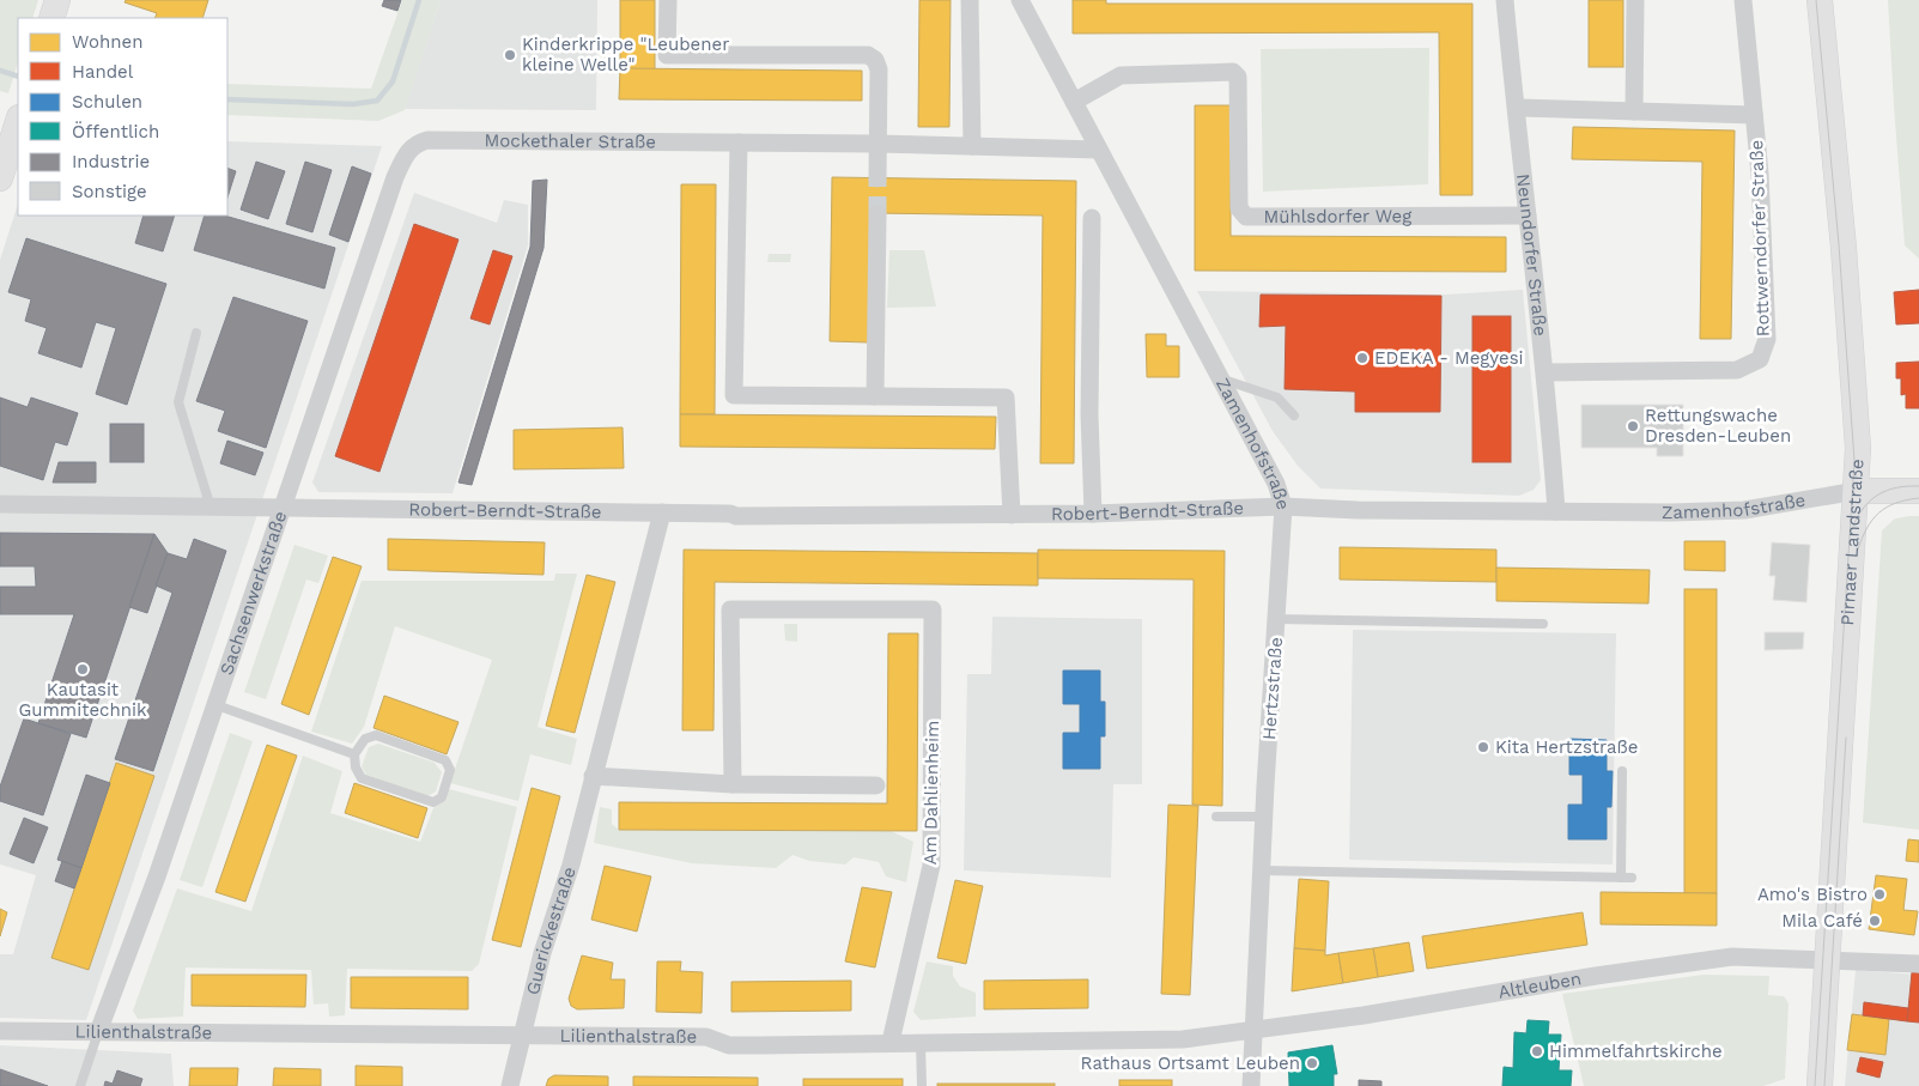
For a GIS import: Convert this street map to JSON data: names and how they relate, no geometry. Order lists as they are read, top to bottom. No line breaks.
{"streets":{"street":["Mockethaler Straße","Mühlsdorfer Weg","Rottwerndorfer Straße","Neundorfer Straße","Zamenhofstraße","Robert-Berndt-Straße","Pirnaer Landstraße","Sachsenwerkstraße","Hertzstraße","Am Dahlienheim","Guerickestraße","Altleuben","Lilienthalstraße"]},"crossings":[["Mockethaler Straße","Zamenhofstraße"],["Mockethaler Straße","Sachsenwerkstraße"],["Mühlsdorfer Weg","Neundorfer Straße"],["Mühlsdorfer Weg","Zamenhofstraße"],["Rottwerndorfer Straße","Neundorfer Straße"],["Neundorfer Straße","Zamenhofstraße"],["Zamenhofstraße","Robert-Berndt-Straße"],["Zamenhofstraße","Pirnaer Landstraße"],["Zamenhofstraße","Hertzstraße"],["Robert-Berndt-Straße","Sachsenwerkstraße"],["Robert-Berndt-Straße","Hertzstraße"],["Robert-Berndt-Straße","Guerickestraße"],["Pirnaer Landstraße","Altleuben"],["Sachsenwerkstraße","Lilienthalstraße"],["Hertzstraße","Altleuben"],["Hertzstraße","Lilienthalstraße"],["Am Dahlienheim","Lilienthalstraße"],["Guerickestraße","Lilienthalstraße"],["Altleuben","Lilienthalstraße"]],"places":["Kinderkrippe \"Leubener kleine Welle\"","EDEKA - Megyesi","Rettungswache Dresden-Leuben","Kautasit Gummitechnik","Kita Hertzstraße","Amo's Bistro","Mila Café","Himmelfahrtskirche","Rathaus Ortsamt Leuben"],"legend":["Wohnen","Handel","Schulen","Öffentlich","Industrie","Sonstige"]}
